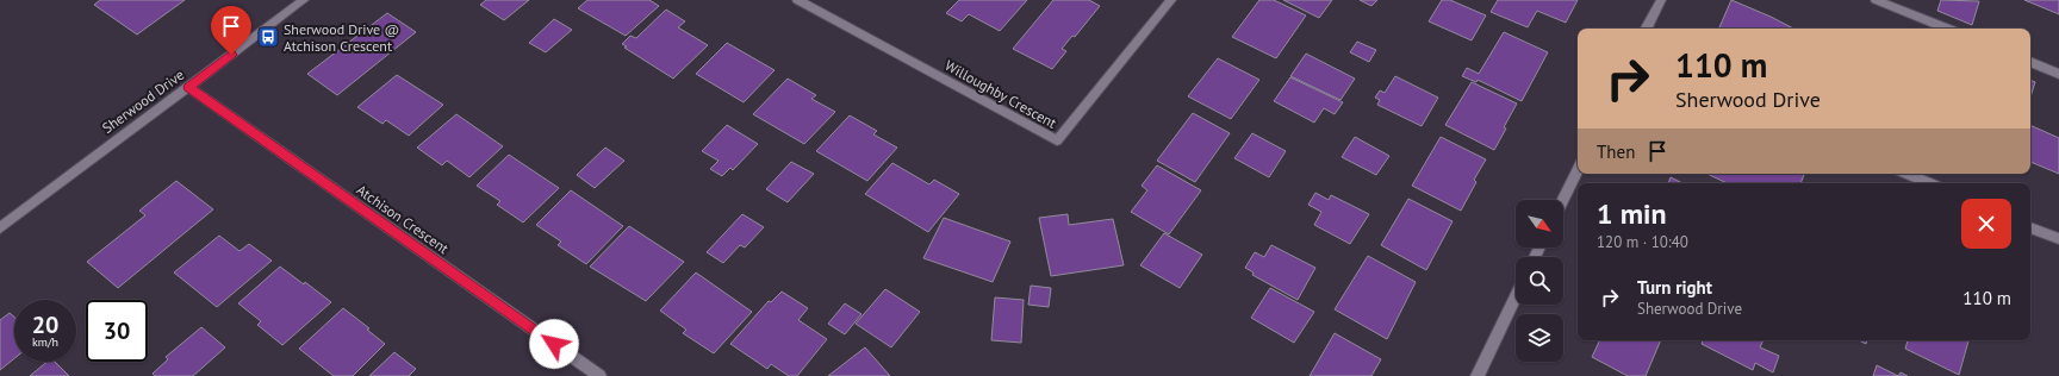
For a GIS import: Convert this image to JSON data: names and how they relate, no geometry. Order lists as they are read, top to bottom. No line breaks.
{"streets":{"street":["Willoughby Crescent","Sherwood Drive","Atchison Crescent"]},"crossings":[["Sherwood Drive","Atchison Crescent"]],"places":{"bus stop":["Sherwood Drive @ Atchison Crescent"]},"north":"bottom right","page":{"turn":["110 m","Sherwood Drive"],"then":"Then","heading":["1 min","120 m · 10:40"],"list":[{"name":"Turn right","note":"Sherwood Drive","value":"110 m"}],"speed":"20 km/h","limit":"30"}}
